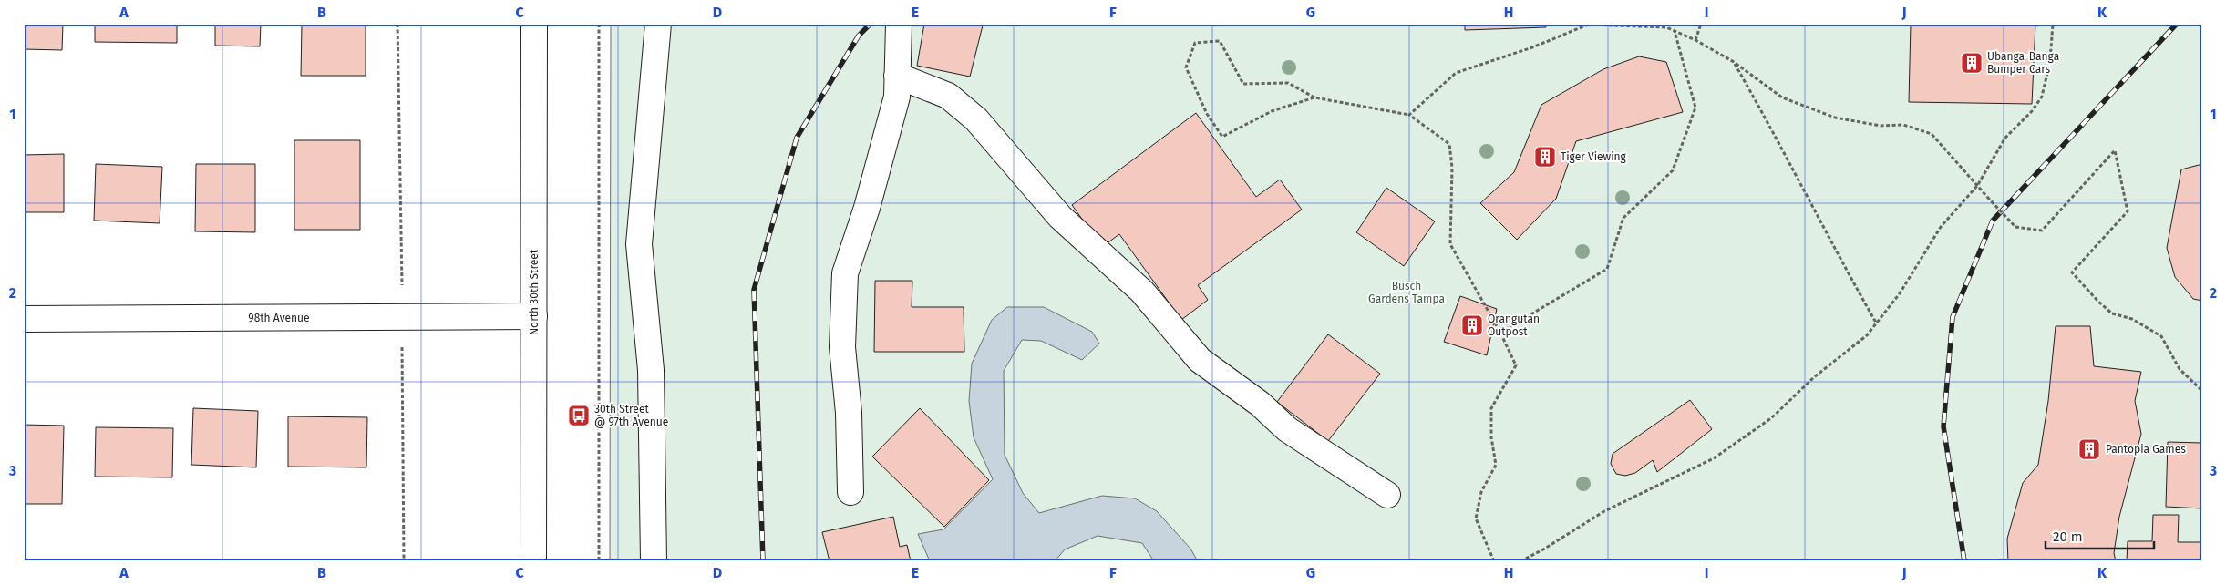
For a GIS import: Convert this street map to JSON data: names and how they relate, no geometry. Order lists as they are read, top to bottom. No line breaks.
{"streets":{"main road":["North 30th Street","98th Avenue"]},"crossings":[["North 30th Street","98th Avenue"]],"parks":["Busch Gardens Tampa"],"places":{"building":["Ubanga-Banga Bumper Cars","Tiger Viewing","Orangutan Outpost","Pantopia Games"],"bus stop":["30th Street @ 97th Avenue"]},"scale_bar":"20 m","grid":{"columns":["A","B","C","D","E","F","G","H","I","J","K"],"rows":["1","2","3"]}}
